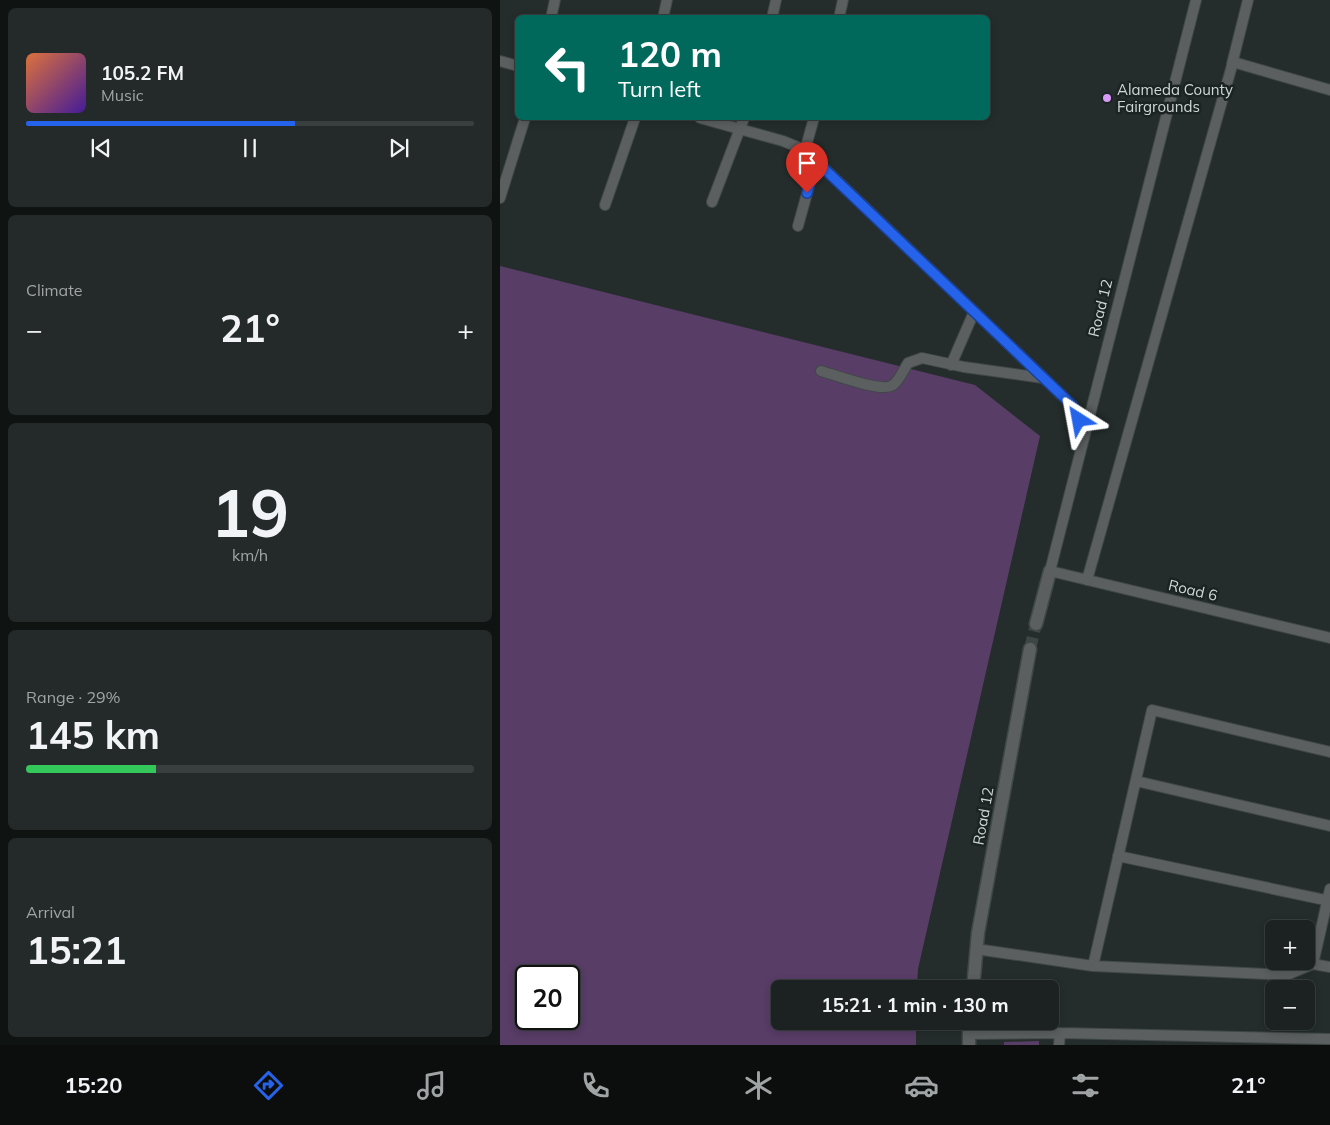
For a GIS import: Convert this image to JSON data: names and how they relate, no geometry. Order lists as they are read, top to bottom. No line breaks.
{"streets":{"street":["Road 12"],"lane":["Road 6"]},"crossings":[["Road 12","Road 6"]],"places":["Alameda County Fairgrounds"],"page":{"turn":["120 m","Turn left"],"song":["105.2 FM","Music"],"tile":["Climate",["19","km/h"],["Range · 29%","145 km"],["Arrival","15:21"]],"heat":["−","21°","+"],"map_buttons":["+","−"],"limit":"20","trip":"15:21 · 1 min · 130 m","tabs":["15:20","21°"]}}
